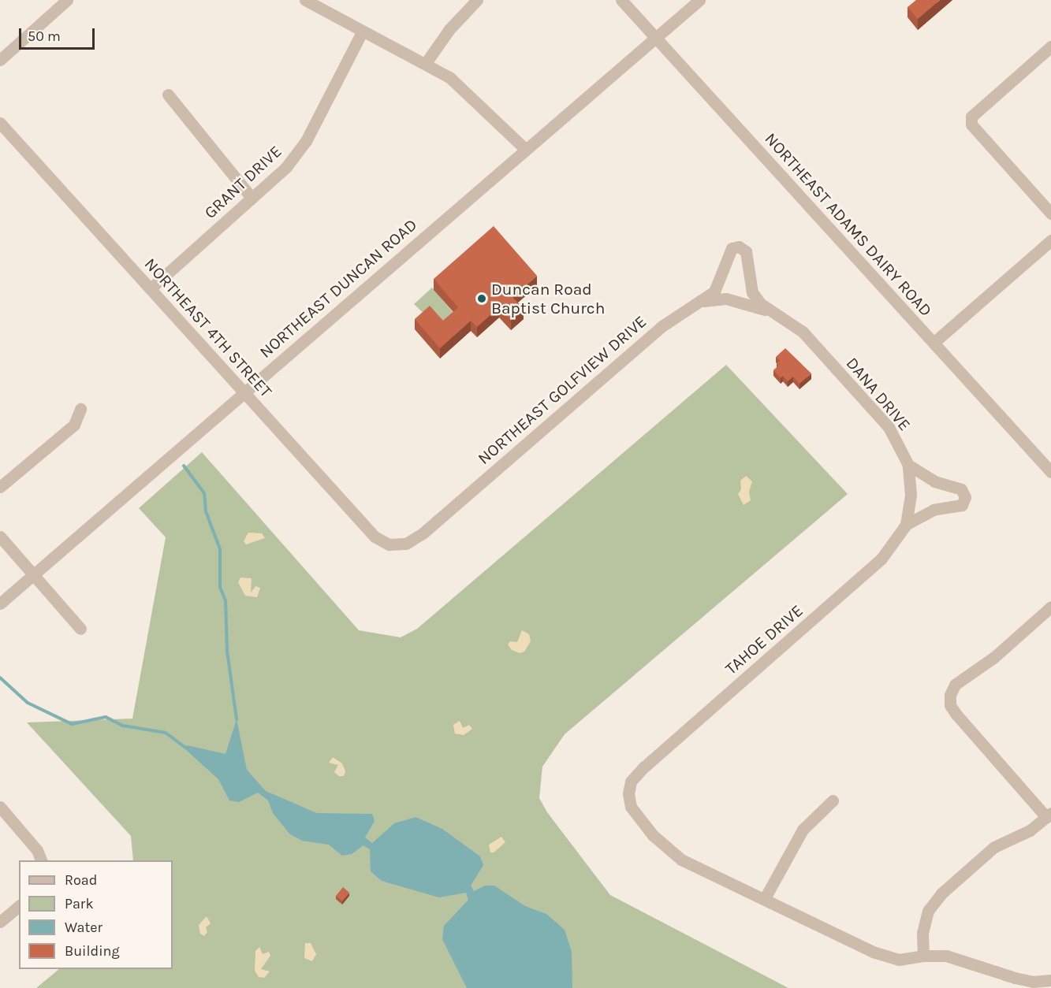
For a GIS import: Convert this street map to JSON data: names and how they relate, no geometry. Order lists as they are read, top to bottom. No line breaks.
{"streets":{"street":["GRANT DRIVE","NORTHEAST ADAMS DAIRY ROAD","NORTHEAST DUNCAN ROAD","NORTHEAST 4TH STREET","NORTHEAST GOLFVIEW DRIVE","DANA DRIVE","TAHOE DRIVE"]},"crossings":[["GRANT DRIVE","NORTHEAST 4TH STREET"],["NORTHEAST ADAMS DAIRY ROAD","NORTHEAST DUNCAN ROAD"],["NORTHEAST DUNCAN ROAD","NORTHEAST 4TH STREET"],["NORTHEAST 4TH STREET","NORTHEAST GOLFVIEW DRIVE"],["NORTHEAST GOLFVIEW DRIVE","DANA DRIVE"],["DANA DRIVE","TAHOE DRIVE"]],"places":["Duncan Road Baptist Church"],"legend":["Road","Park","Water","Building"],"scale_bar":"50 m"}
